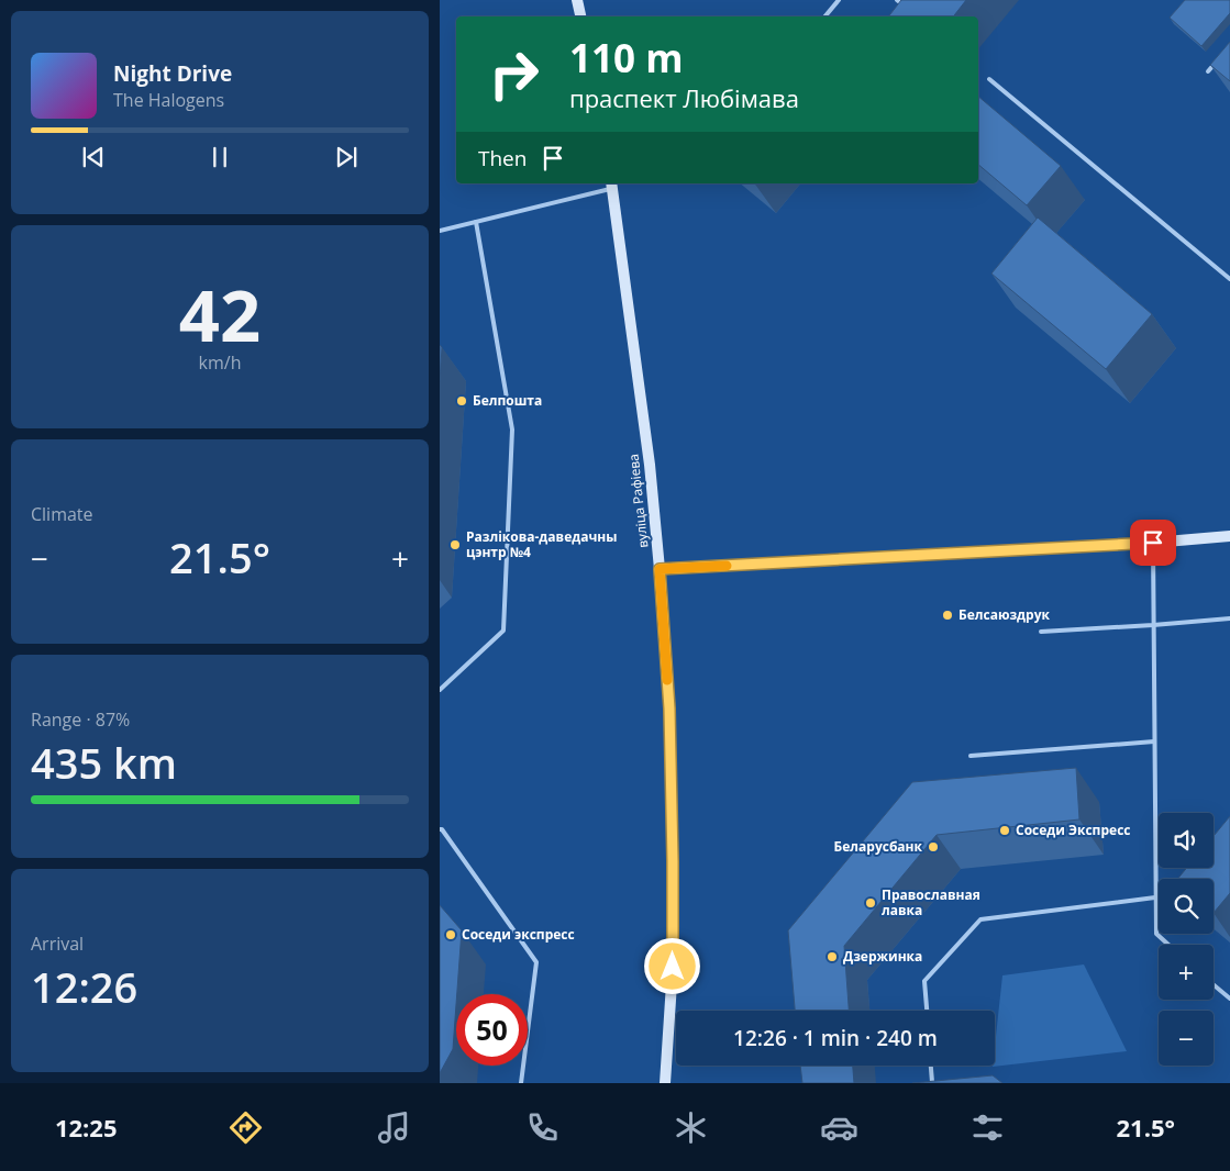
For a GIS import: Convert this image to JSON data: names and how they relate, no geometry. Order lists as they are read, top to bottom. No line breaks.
{"streets":{"main road":["вуліца Рафіева"]},"places":["Белпошта","Разлікова-даведачны цэнтр №4","Белсаюздрук","Соседи Экспресс","Беларусбанк","Православная лавка","Соседи экспресс","Дзержинка"],"page":{"turn":["110 m","праспект Любімава"],"song":["Night Drive","The Halogens"],"then":"Then","tile":[["42","km/h"],"Climate",["Range · 87%","435 km"],["Arrival","12:26"]],"heat":["−","21.5°","+"],"map_buttons":["+","−"],"limit":"50","trip":"12:26 · 1 min · 240 m","tabs":["12:25","21.5°"]}}
